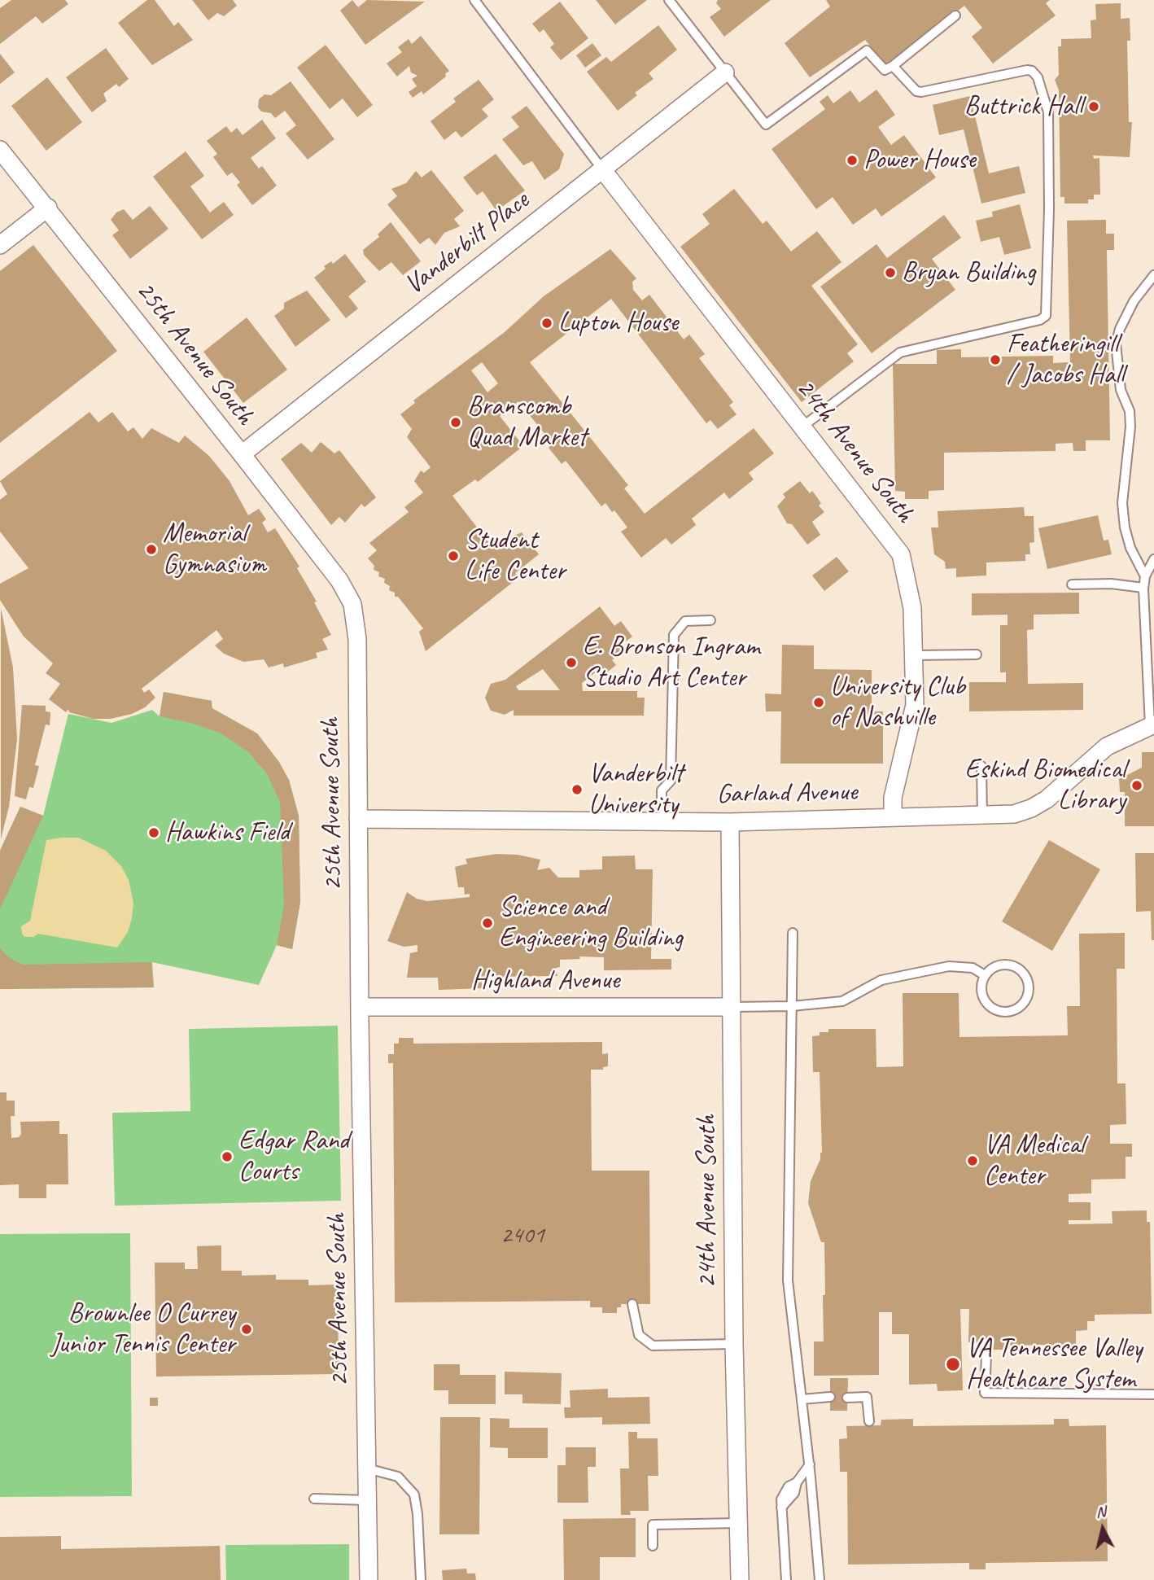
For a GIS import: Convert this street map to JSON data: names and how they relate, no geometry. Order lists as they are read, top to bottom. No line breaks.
{"streets":{"street":["Vanderbilt Place","25th Avenue South","24th Avenue South","Garland Avenue","Highland Avenue"]},"crossings":[["Vanderbilt Place","25th Avenue South"],["Vanderbilt Place","24th Avenue South"],["25th Avenue South","Garland Avenue"],["25th Avenue South","Highland Avenue"],["24th Avenue South","Garland Avenue"],["24th Avenue South","Highland Avenue"]],"places":["Buttrick Hall","Power House","Bryan Building","Lupton House","Featheringill / Jacobs Hall","Branscomb Quad Market","Memorial Gymnasium","Student Life Center","E. Bronson Ingram Studio Art Center","University Club of Nashville","Eskind Biomedical Library","Vanderbilt University","Hawkins Field","Science and Engineering Building","Edgar Rand Courts","VA Medical Center","Brownlee O Currey Junior Tennis Center","VA Tennessee Valley Healthcare System"],"house_numbers":["2401"],"north":"top"}
